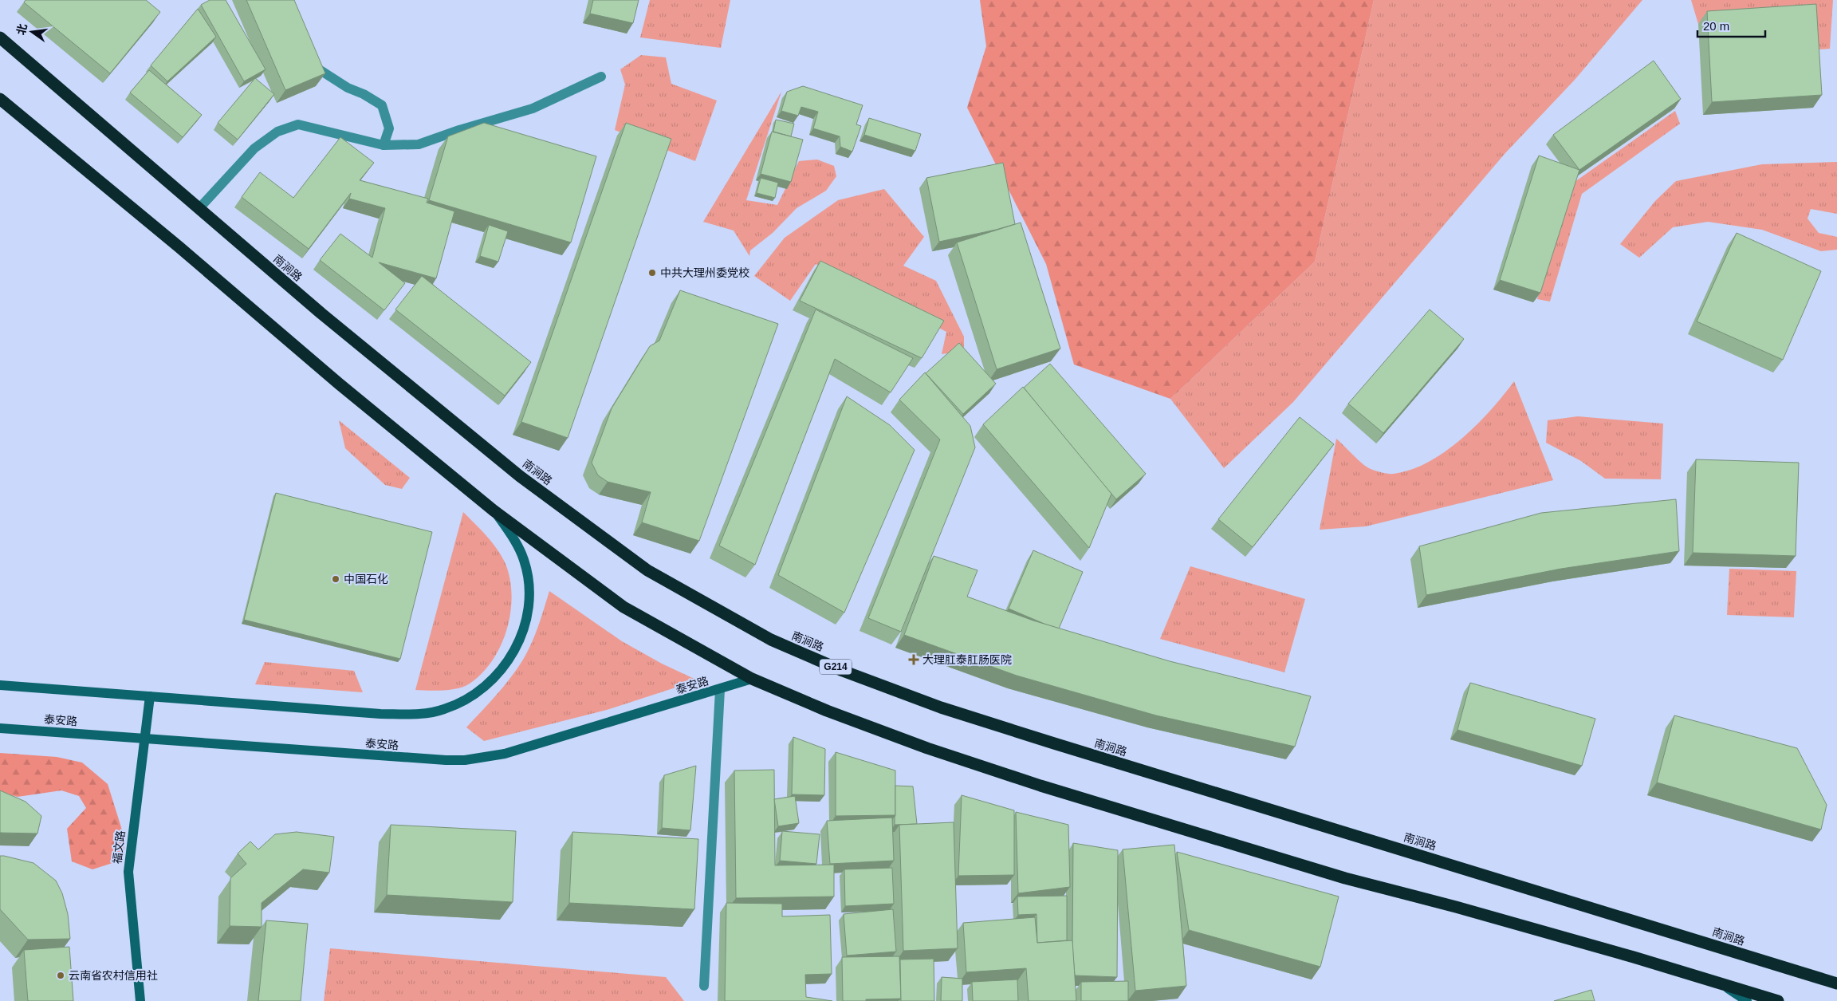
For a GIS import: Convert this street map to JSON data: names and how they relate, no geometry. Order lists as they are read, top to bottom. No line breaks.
{"streets":{"highway":["南涧路","G214"],"main road":["泰安路","福文路"]},"crossings":[["泰安路","福文路"]],"places":{"other":["中共大理州委党校","中国石化","云南省农村信用社"],"health":["大理肛泰肛肠医院"]},"scale_bar":"20 m","north":"left"}
